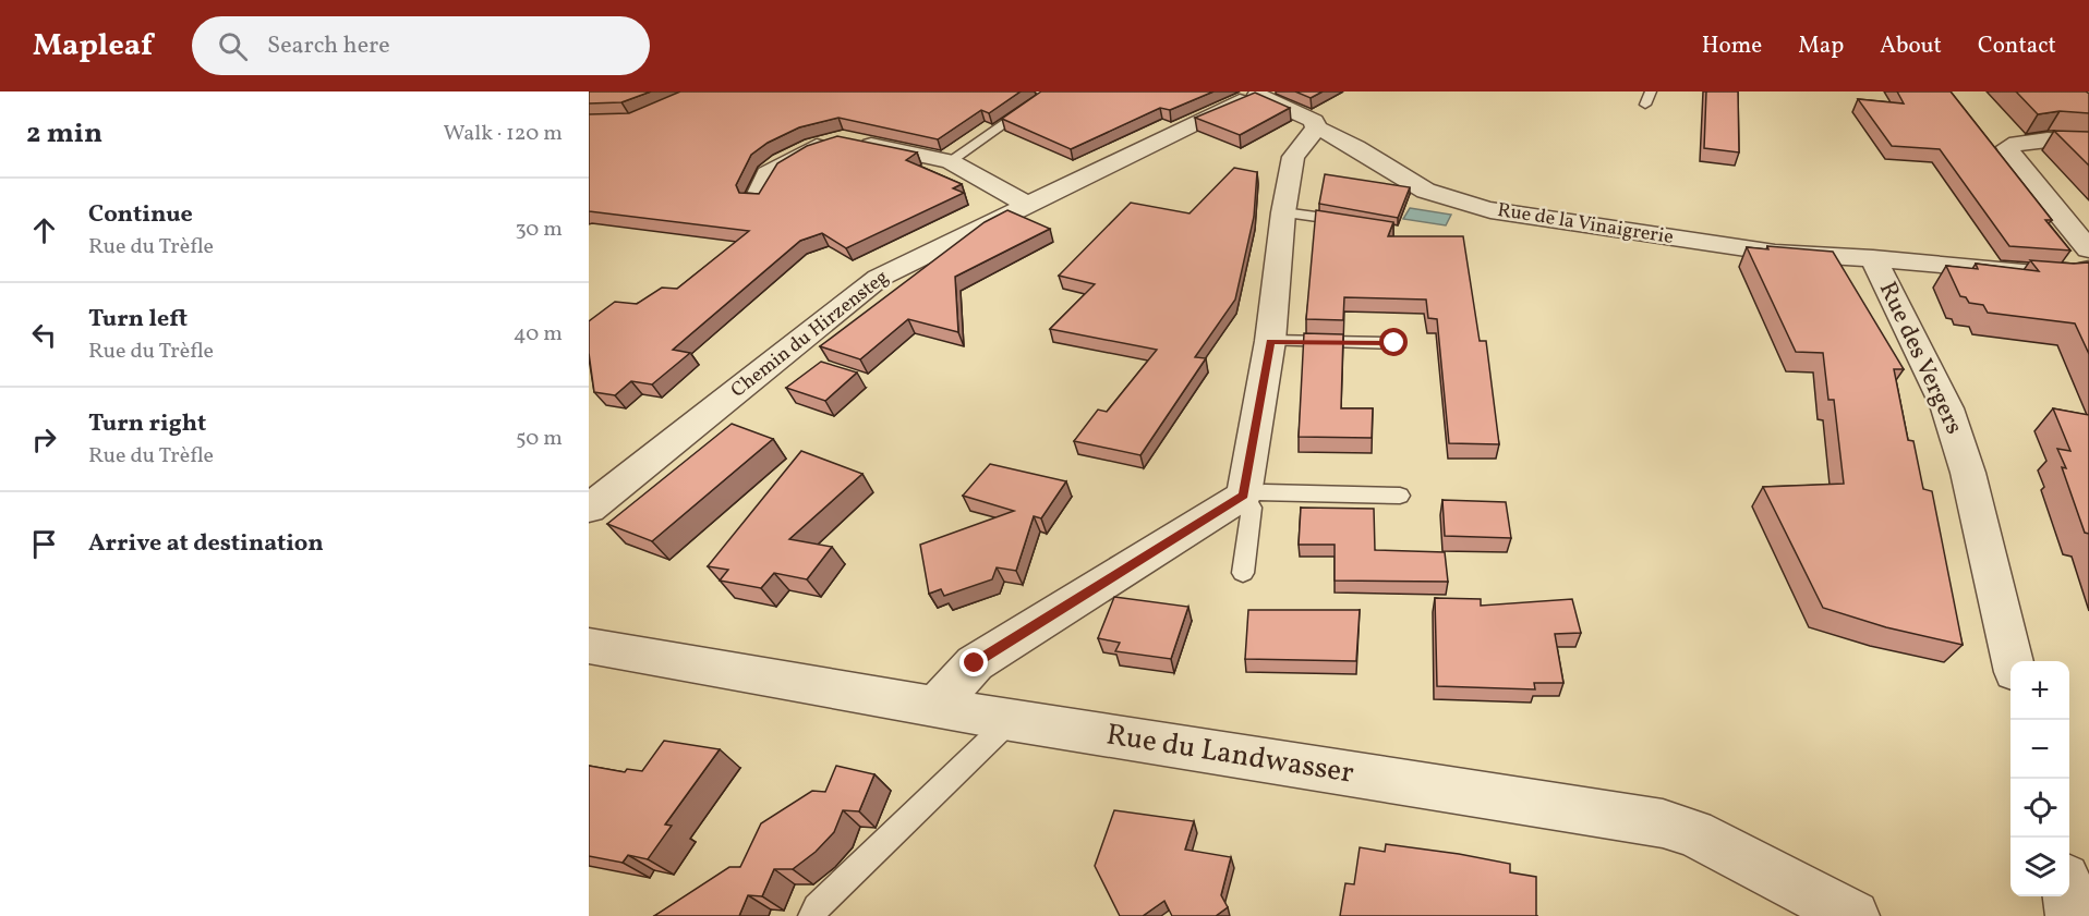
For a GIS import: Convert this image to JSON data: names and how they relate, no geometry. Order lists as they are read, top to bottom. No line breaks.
{"streets":{"street":["Rue de la Vinaigrerie","Chemin du Hirzensteg","Rue des Vergers","Rue du Landwasser"]},"crossings":[["Rue de la Vinaigrerie","Chemin du Hirzensteg"],["Rue de la Vinaigrerie","Rue des Vergers"]],"page":{"header":"Mapleaf","search":"Search here","nav":["Home","Map","About","Contact"],"heading":["2 min","Walk · 120 m"],"list":[["Continue","Rue du Trèfle","30 m"],["Turn left","Rue du Trèfle","40 m"],["Turn right","Rue du Trèfle","50 m"],"Arrive at destination"],"map_buttons":["+","−"]}}
